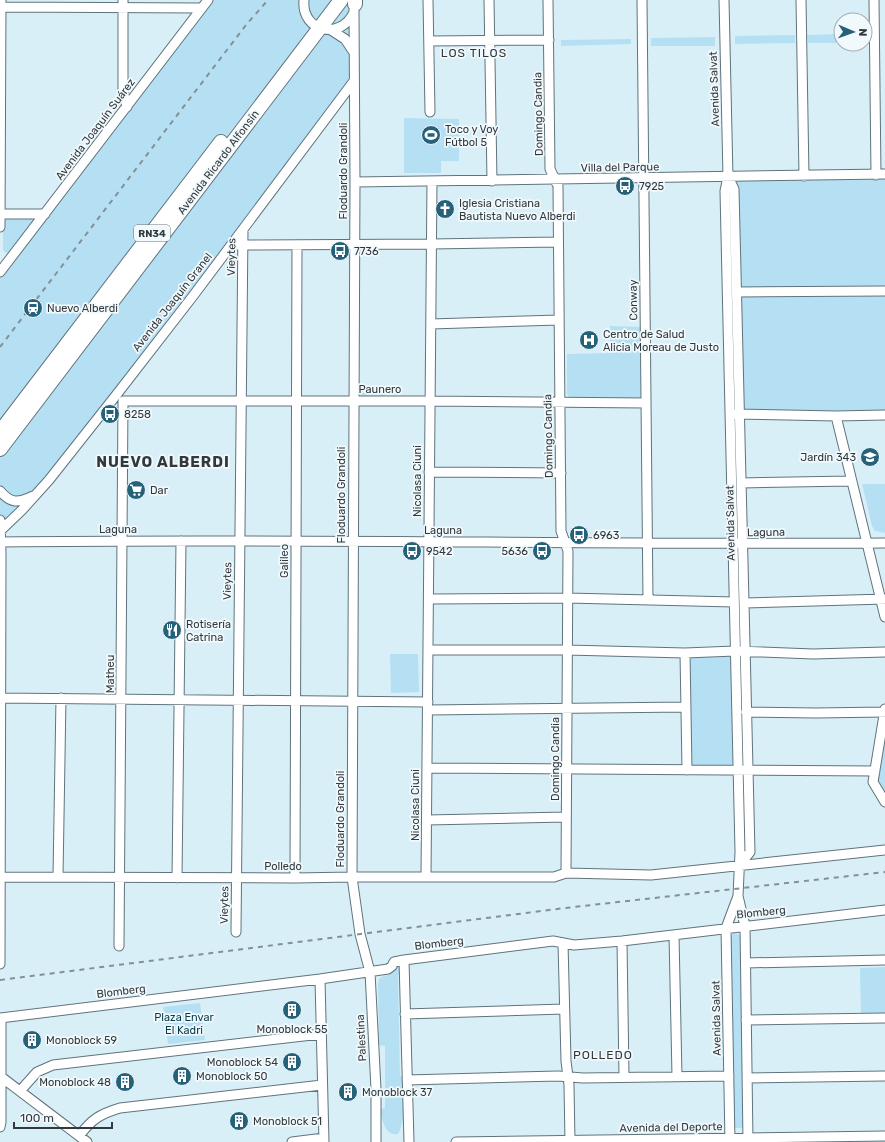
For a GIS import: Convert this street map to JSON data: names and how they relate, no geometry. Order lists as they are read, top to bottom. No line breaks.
{"streets":{"highway":["Avenida Ricardo Alfonsín","RN34"],"street":["Avenida Salvat","Domingo Candia","Avenida Joaquín Suárez","Villa del Parque","Floduardo Grandoli","Vieytes","Conway","Avenida Joaquín Granel","Paunero","Nicolasa Ciuni","Laguna","Galileo","Matheu","Polledo","Blomberg","Palestina","Avenida del Deporte"]},"crossings":[["Avenida Salvat","Villa del Parque"],["Avenida Salvat","Laguna"],["Avenida Salvat","Polledo"],["Avenida Salvat","Blomberg"],["Avenida Salvat","Avenida del Deporte"],["Domingo Candia","Villa del Parque"],["Domingo Candia","Paunero"],["Domingo Candia","Laguna"],["Domingo Candia","Polledo"],["Avenida Ricardo Alfonsín","Floduardo Grandoli"],["Villa del Parque","Floduardo Grandoli"],["Villa del Parque","Conway"],["Villa del Parque","Nicolasa Ciuni"],["Floduardo Grandoli","Avenida Joaquín Granel"],["Floduardo Grandoli","Paunero"],["Floduardo Grandoli","Laguna"],["Floduardo Grandoli","Polledo"],["Floduardo Grandoli","Palestina"],["Vieytes","Avenida Joaquín Granel"],["Vieytes","Paunero"],["Vieytes","Laguna"],["Vieytes","Polledo"],["Conway","Paunero"],["Conway","Laguna"],["Paunero","Nicolasa Ciuni"],["Paunero","Galileo"],["Paunero","Matheu"],["Nicolasa Ciuni","Laguna"],["Nicolasa Ciuni","Polledo"],["Laguna","Galileo"],["Laguna","Matheu"],["Galileo","Polledo"],["Matheu","Polledo"],["Blomberg","Palestina"]],"districts":["LOS TILOS","NUEVO ALBERDI","POLLEDO"],"parks":["Plaza Envar El Kadri"],"places":{"sports":["Toco y Voy Fútbol 5"],"bus stop":["7925","7736","8258","6963","9542","5636"],"church":["Iglesia Cristiana Bautista Nuevo Alberdi"],"station":["Nuevo Alberdi"],"hospital":["Centro de Salud Alicia Moreau de Justo"],"school or university":["Jardín 343"],"supermarket":["Dar"],"restaurant":["Rotisería Catrina"],"building":["Monoblock 55","Monoblock 59","Monoblock 54","Monoblock 50","Monoblock 48","Monoblock 37","Monoblock 51"]},"scale_bar":"100 m","north":"right"}
